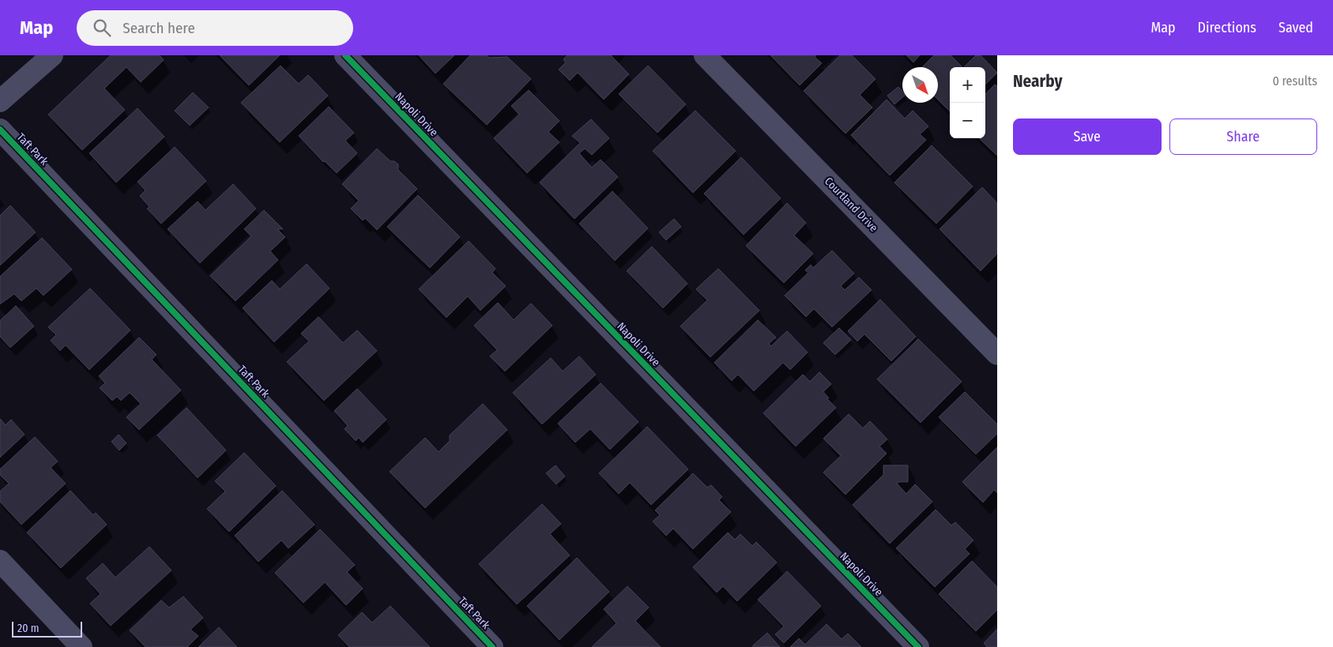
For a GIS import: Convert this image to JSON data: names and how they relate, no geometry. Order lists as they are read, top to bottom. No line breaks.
{"streets":{"street":["Napoli Drive","Taft Park","Courtland Drive"]},"scale_bar":"20 m","north":"bottom right","page":{"header":"Map","search":"Search here","nav":["Map","Directions","Saved"],"heading":["Nearby","0 results"],"map_buttons":["+","−"],"buttons":["Save","Share"],"scale":"20 m"}}
